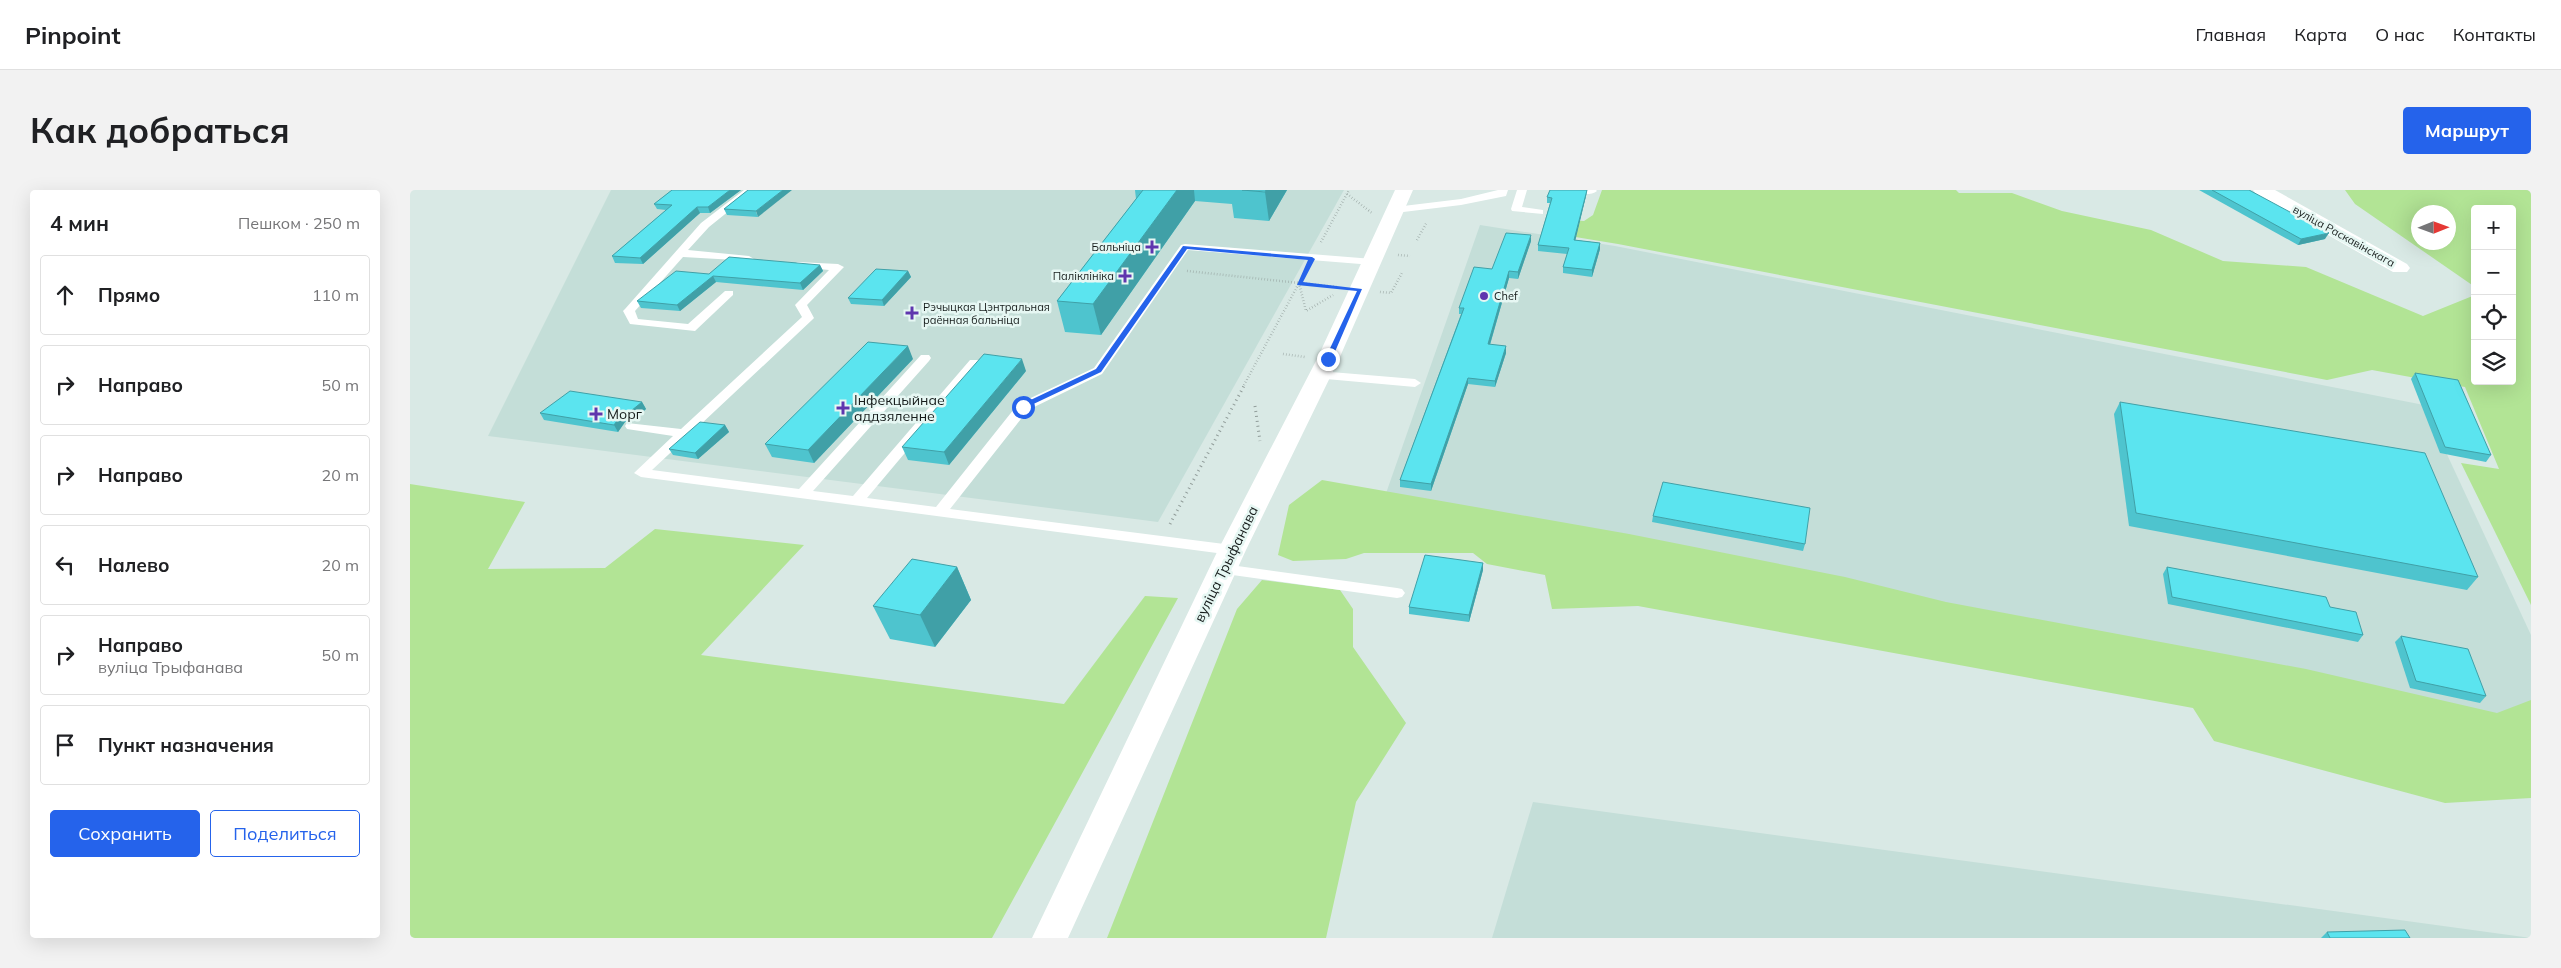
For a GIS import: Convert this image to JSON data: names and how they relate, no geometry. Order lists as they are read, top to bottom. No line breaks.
{"streets":{"street":["вуліца Раскавінскага","вуліца Трыфанава"]},"places":{"health":["Бальніца","Паліклініка","Рэчыцкая Цэнтральная раённая бальніца","Інфекцыйнае аддзяленне","Морг"],"other":["Chef"]},"north":"right","page":{"header":"Pinpoint","nav":["Главная","Карта","О нас","Контакты"],"buttons":["Маршрут",["Сохранить","Поделиться"]],"title":"Как добраться","heading":["4 мин","Пешком · 250 m"],"map_buttons":["+","−"],"list":[["Прямо","110 m"],["Направо","50 m"],["Направо","20 m"],["Налево","20 m"],["Направо","вуліца Трыфанава","50 m"],"Пункт назначения"]}}
